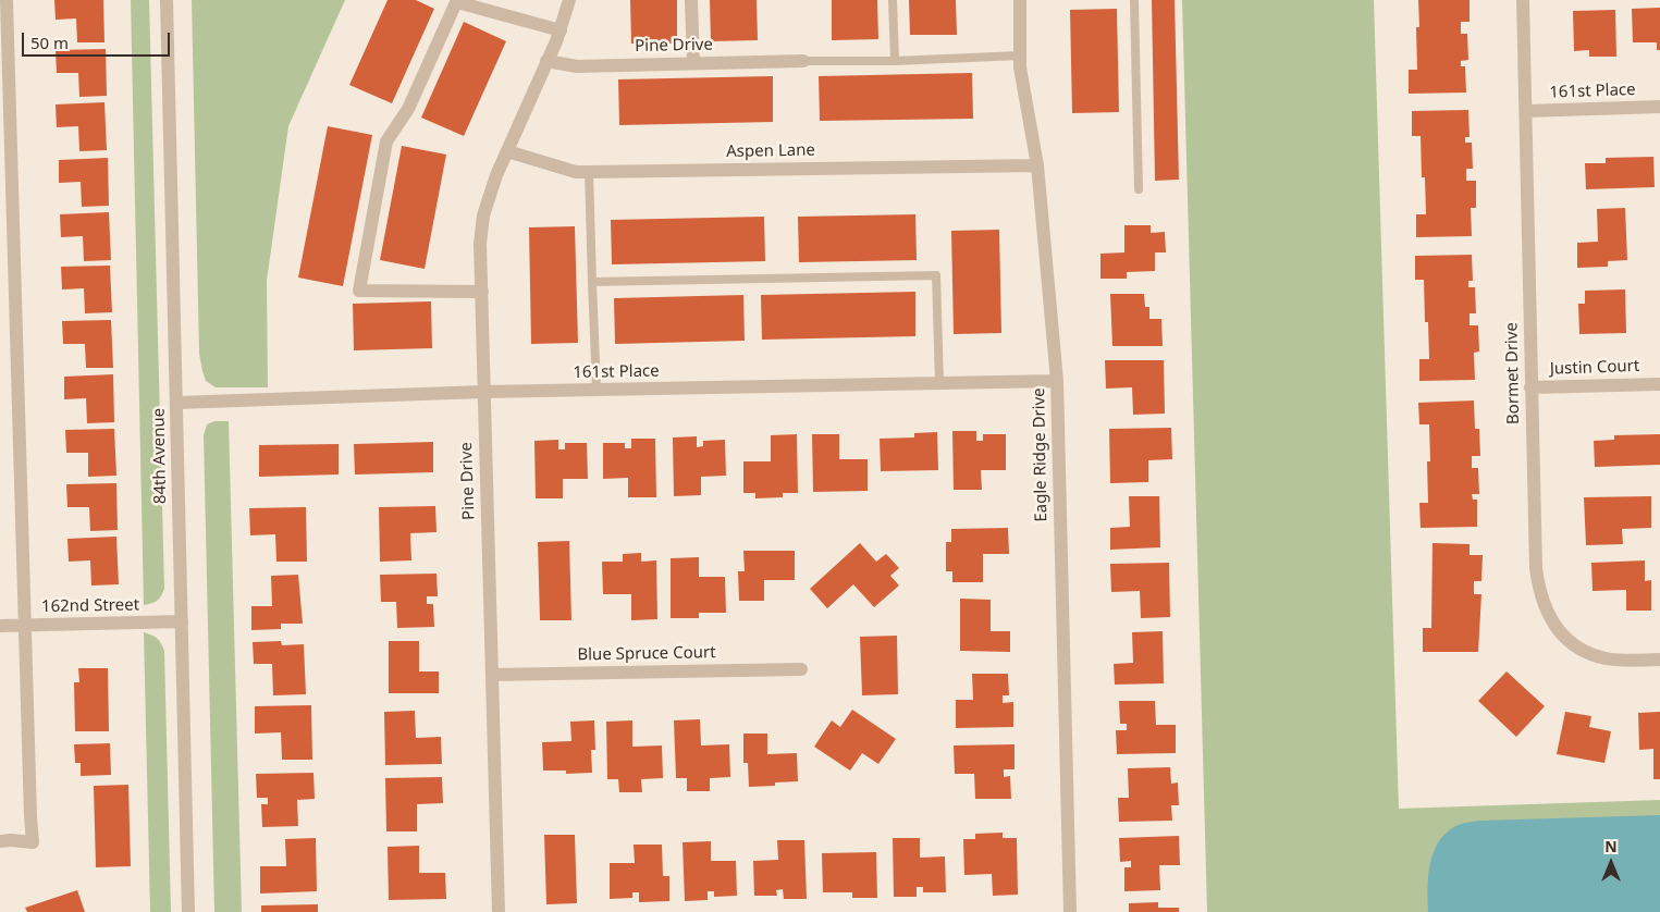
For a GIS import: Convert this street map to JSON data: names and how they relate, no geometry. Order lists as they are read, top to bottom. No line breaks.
{"streets":{"street":["Pine Drive","161st Place","Aspen Lane","Justin Court","Bormet Drive","Eagle Ridge Drive","84th Avenue","162nd Street","Blue Spruce Court"]},"crossings":[["Pine Drive","161st Place"],["Pine Drive","Aspen Lane"],["Pine Drive","Blue Spruce Court"],["161st Place","Bormet Drive"],["161st Place","Eagle Ridge Drive"],["161st Place","84th Avenue"],["Aspen Lane","Eagle Ridge Drive"],["Justin Court","Bormet Drive"],["84th Avenue","162nd Street"]],"scale_bar":"50 m","north":"top"}
